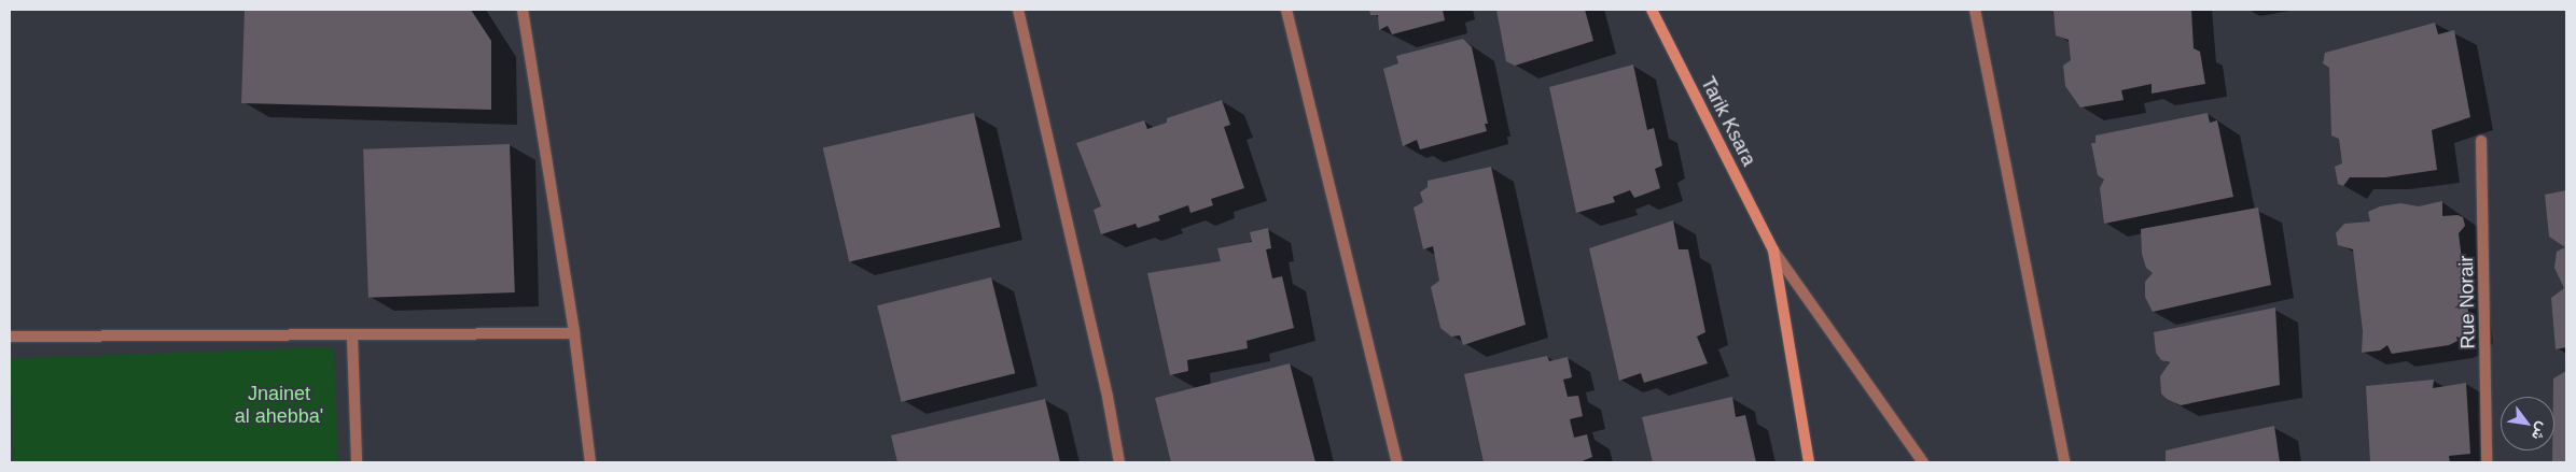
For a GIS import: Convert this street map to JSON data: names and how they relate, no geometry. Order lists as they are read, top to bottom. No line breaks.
{"streets":{"main road":["Tarik Ksara"],"street":["Rue Norair"]},"parks":["Jnainet al ahebba'"],"north":"bottom right"}
